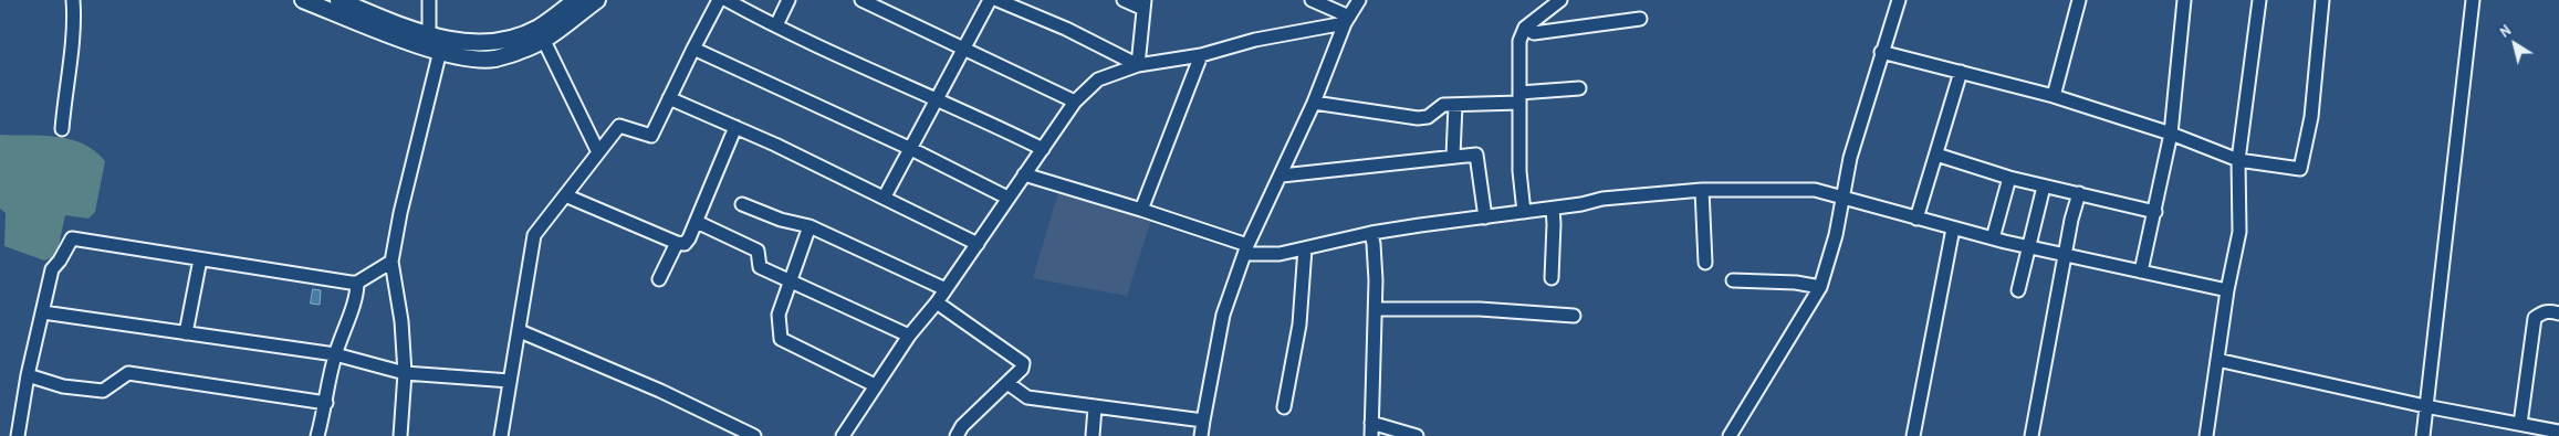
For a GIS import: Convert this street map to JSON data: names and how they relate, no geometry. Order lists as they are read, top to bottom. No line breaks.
{"north":"top left"}
